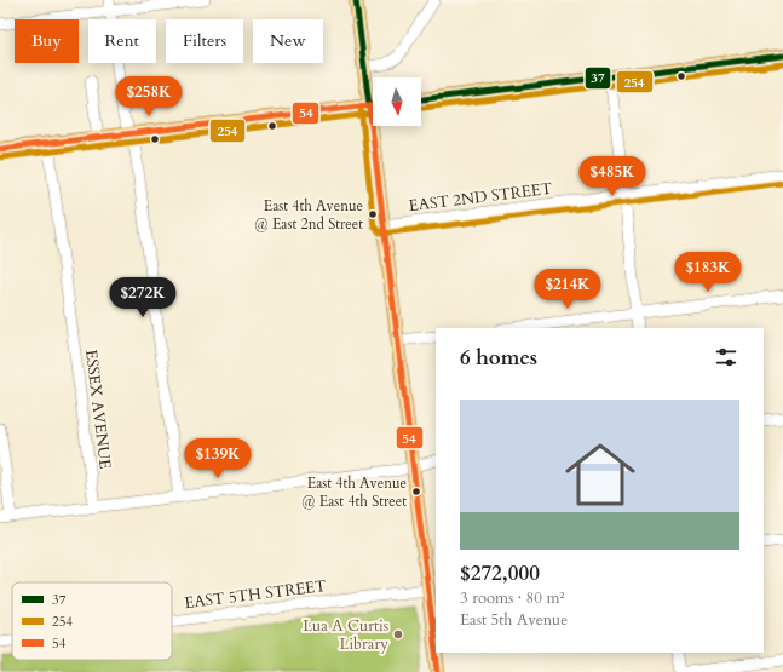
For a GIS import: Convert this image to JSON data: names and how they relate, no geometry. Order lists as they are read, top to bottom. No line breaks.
{"streets":{"street":["EAST 2ND STREET","ESSEX AVENUE","EAST 5TH STREET"]},"places":["East 4th Avenue @ East 2nd Street","East 4th Avenue @ East 4th Street","Lua A Curtis Library"],"lines":["transit line 37","transit line 254","transit line 54"],"legend":["37","254","54"],"north":"bottom","page":{"chip":["Buy","Rent","Filters","New"],"price":["$258K","$485K","$183K","$214K","$272K","$139K"],"heading":"6 homes","list":[{"name":"$272,000","note":"3 rooms · 80 m² · East 5th Avenue"}]}}
